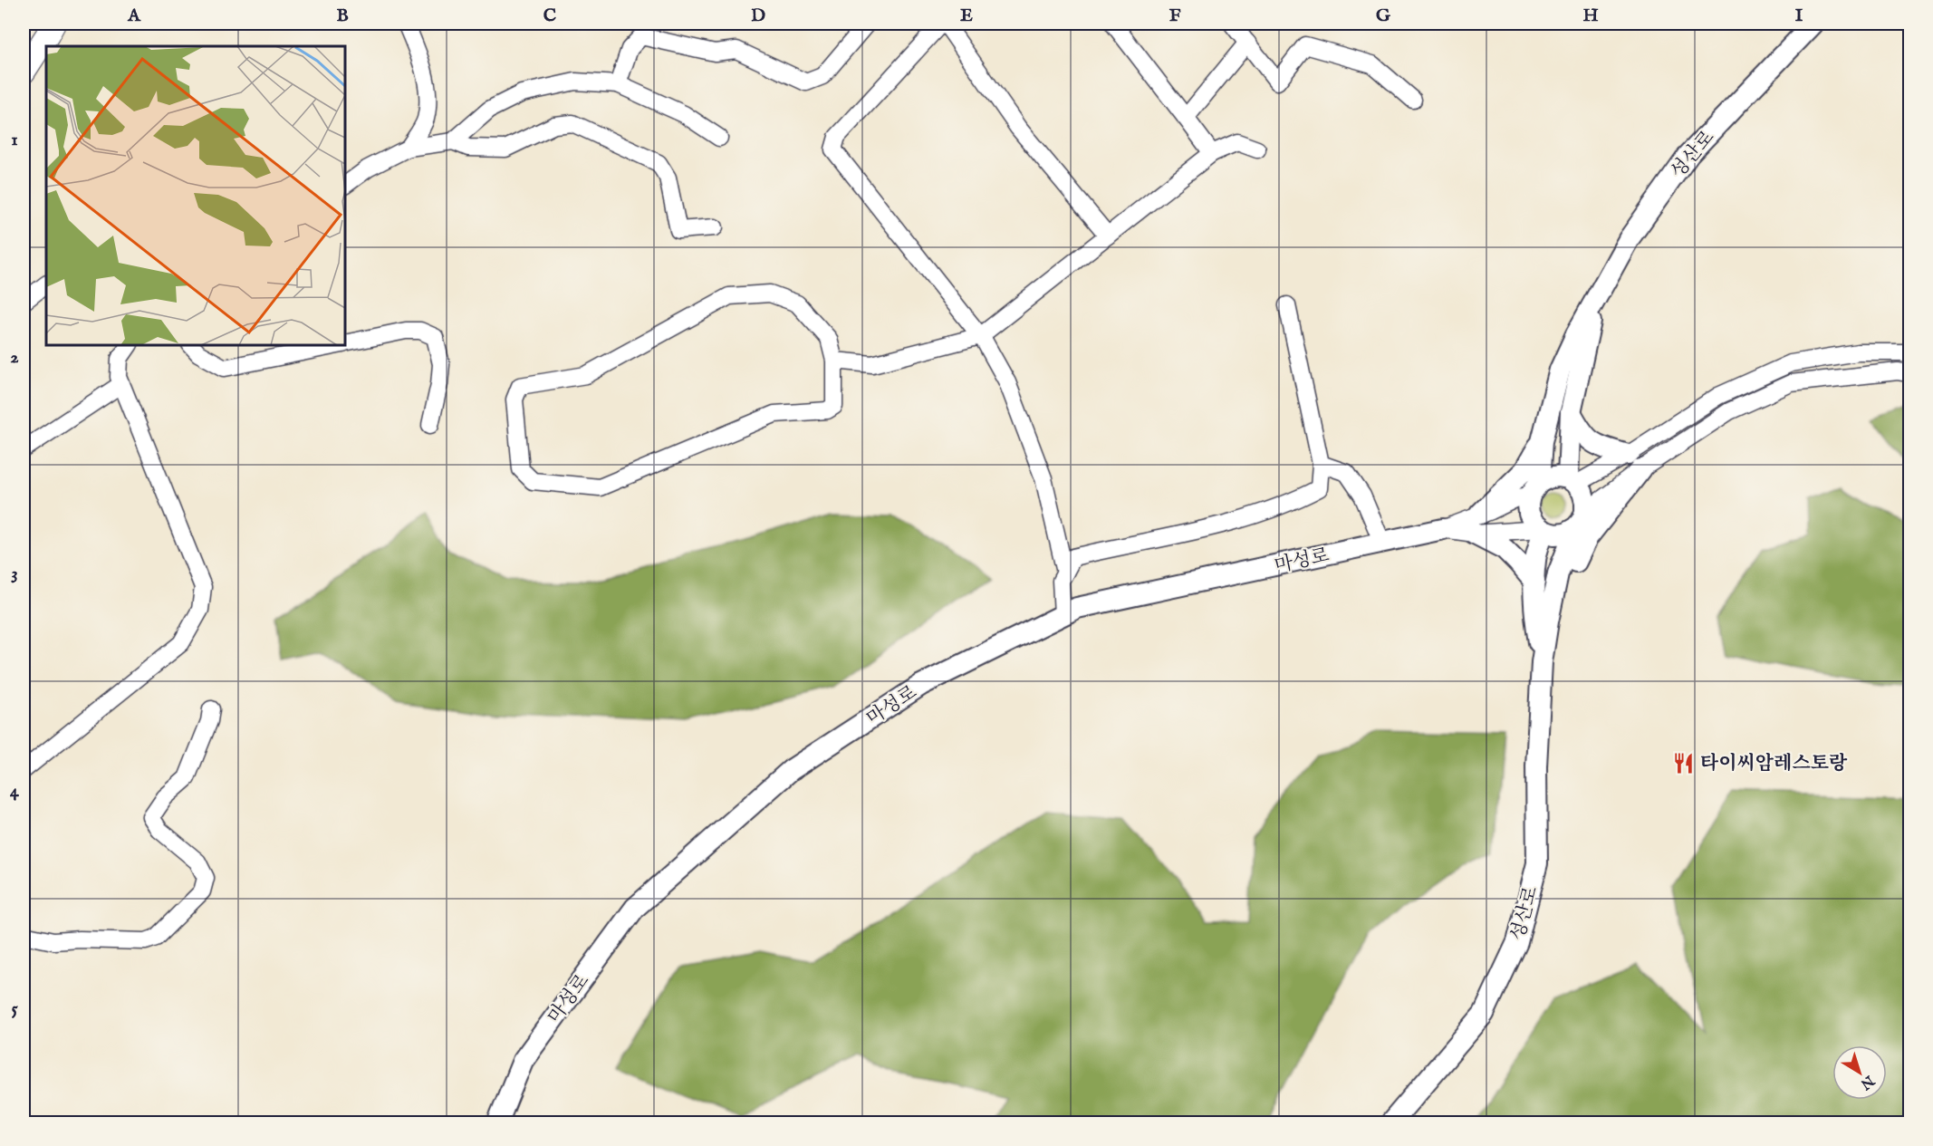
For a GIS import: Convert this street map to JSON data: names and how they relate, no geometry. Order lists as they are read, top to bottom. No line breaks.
{"streets":{"main road":["성산로","마성로"]},"places":{"restaurant":["타이씨암레스토랑"]},"north":"bottom right","grid":{"columns":["A","B","C","D","E","F","G","H","I"],"rows":["1","2","3","4","5"]}}
